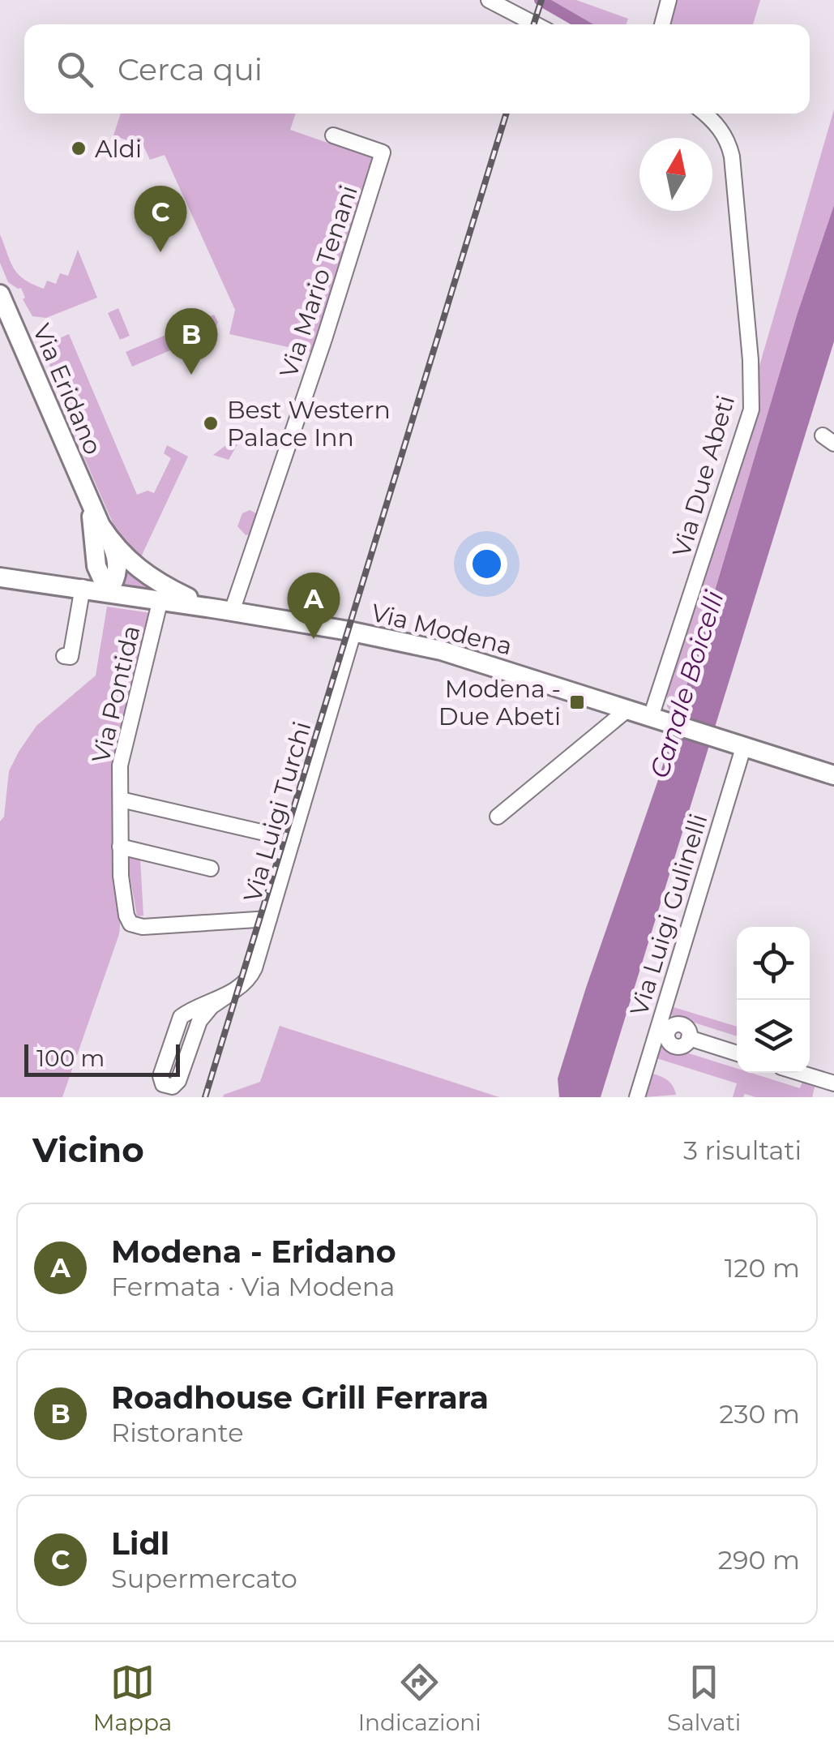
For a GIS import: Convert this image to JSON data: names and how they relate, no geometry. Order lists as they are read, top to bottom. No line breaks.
{"streets":{"main road":["Via Eridano","Via Modena"],"street":["Via Mario Tenani","Via Due Abeti","Via Pontida","Via Luigi Turchi","Via Luigi Gulinelli"]},"crossings":[["Via Mario Tenani","Via Eridano"],["Via Mario Tenani","Via Modena"],["Via Eridano","Via Modena"],["Via Due Abeti","Via Modena"],["Via Modena","Via Pontida"],["Via Modena","Via Luigi Turchi"],["Via Modena","Via Luigi Gulinelli"],["Via Pontida","Via Luigi Turchi"]],"water":["Canale Boicelli"],"places":{"other":["Aldi","Best Western Palace Inn"],"transit":["Modena - Due Abeti"]},"scale_bar":"100 m","north":"top","page":{"search":"Cerca qui","pins":["C","B","A"],"scale":"100 m","heading":["Vicino","3 risultati"],"list":[{"mark":"A","name":"Modena - Eridano","note":"Fermata · Via Modena","value":"120 m"},{"mark":"B","name":"Roadhouse Grill Ferrara","note":"Ristorante","value":"230 m"},{"mark":"C","name":"Lidl","note":"Supermercato","value":"290 m"}],"nav":["Mappa","Indicazioni","Salvati"]}}
